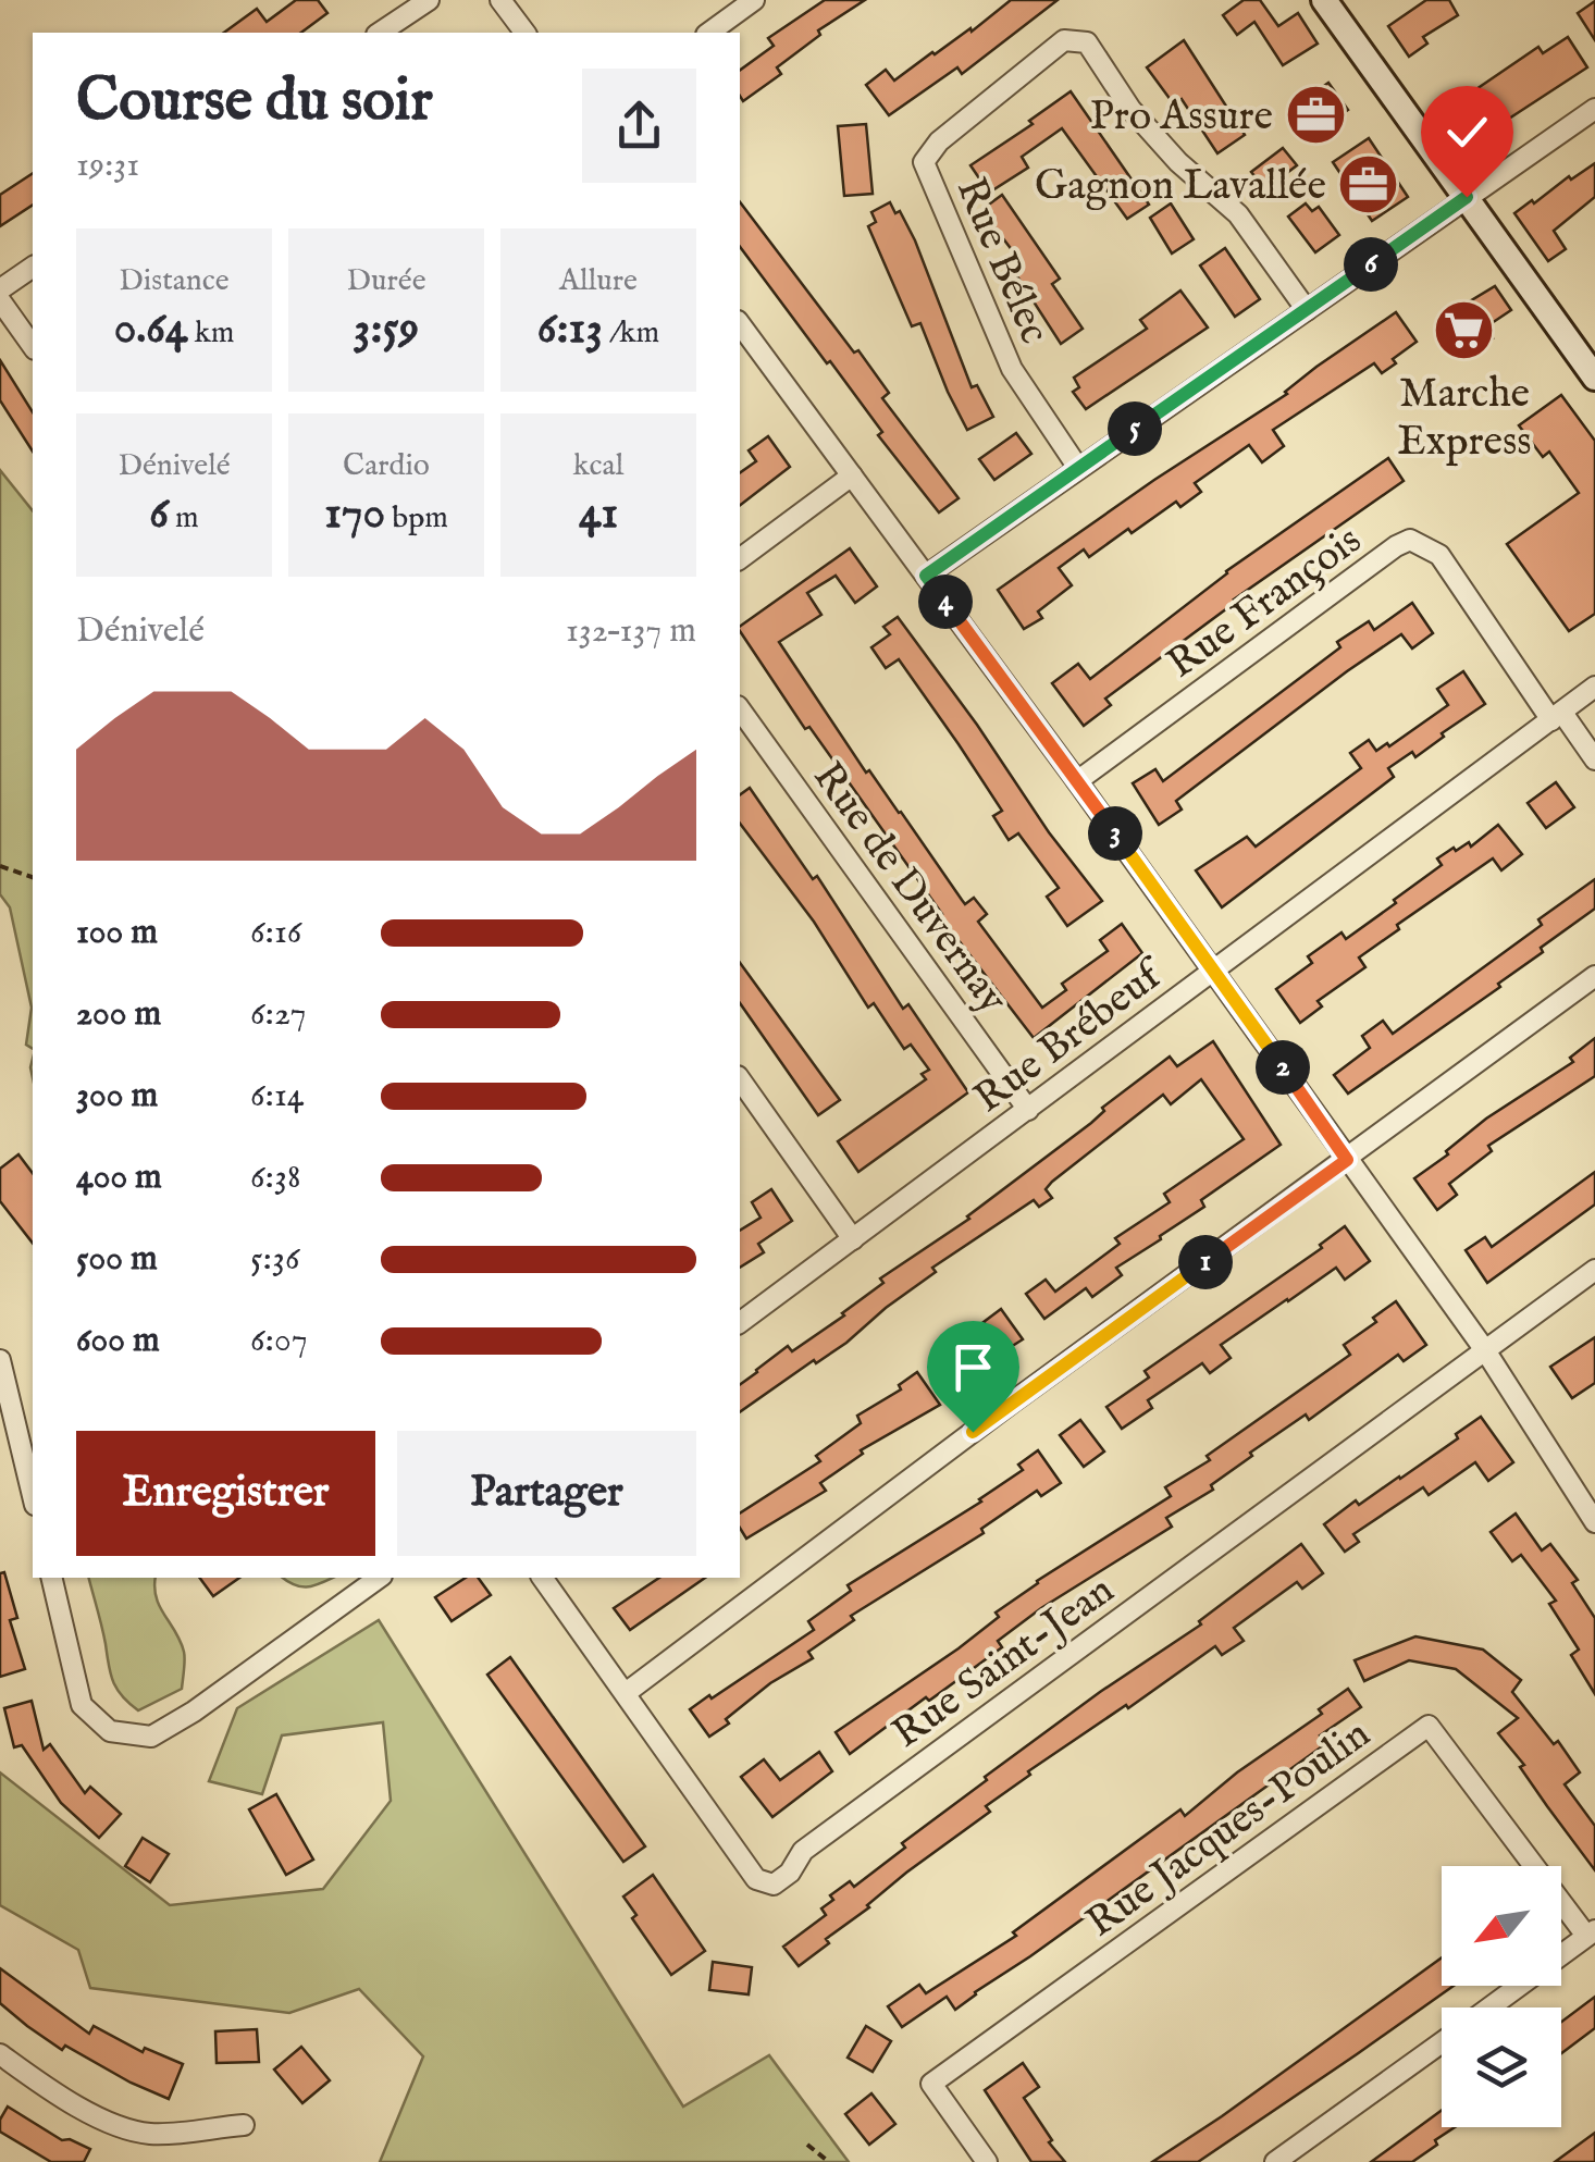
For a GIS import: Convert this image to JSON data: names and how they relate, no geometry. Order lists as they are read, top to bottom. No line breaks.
{"streets":{"street":["Rue Bélec","Rue François","Rue de Duvernay","Rue Brébeuf","Rue Saint-Jean","Rue Jacques-Poulin"]},"crossings":[["Rue François","Rue Brébeuf"],["Rue de Duvernay","Rue Brébeuf"]],"places":{"office":["Pro Assure","Gagnon Lavallée"],"supermarket":["Marche Express"]},"north":"bottom left","page":{"heading":["Course du soir","19:31"],"stats":[["Distance","0.64 km"],["Durée","3:59"],["Allure","6:13 /km"],["Dénivelé","6 m"],["Cardio","170 bpm"],["kcal","41"]],"pins":["6","5","4","3","2","1"],"chart":["Dénivelé","132–137 m"],"list":[{"name":"100 m","note":"6:16"},{"name":"200 m","note":"6:27"},{"name":"300 m","note":"6:14"},{"name":"400 m","note":"6:38"},{"name":"500 m","note":"5:36"},{"name":"600 m","note":"6:07"}],"buttons":["Enregistrer","Partager"]}}
